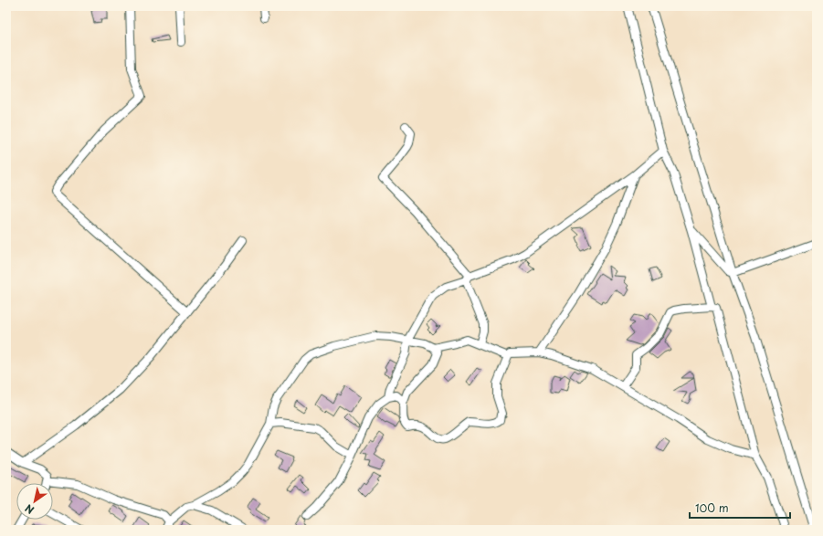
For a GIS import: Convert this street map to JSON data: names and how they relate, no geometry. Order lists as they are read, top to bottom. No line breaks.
{"scale_bar":"100 m","north":"bottom left"}
